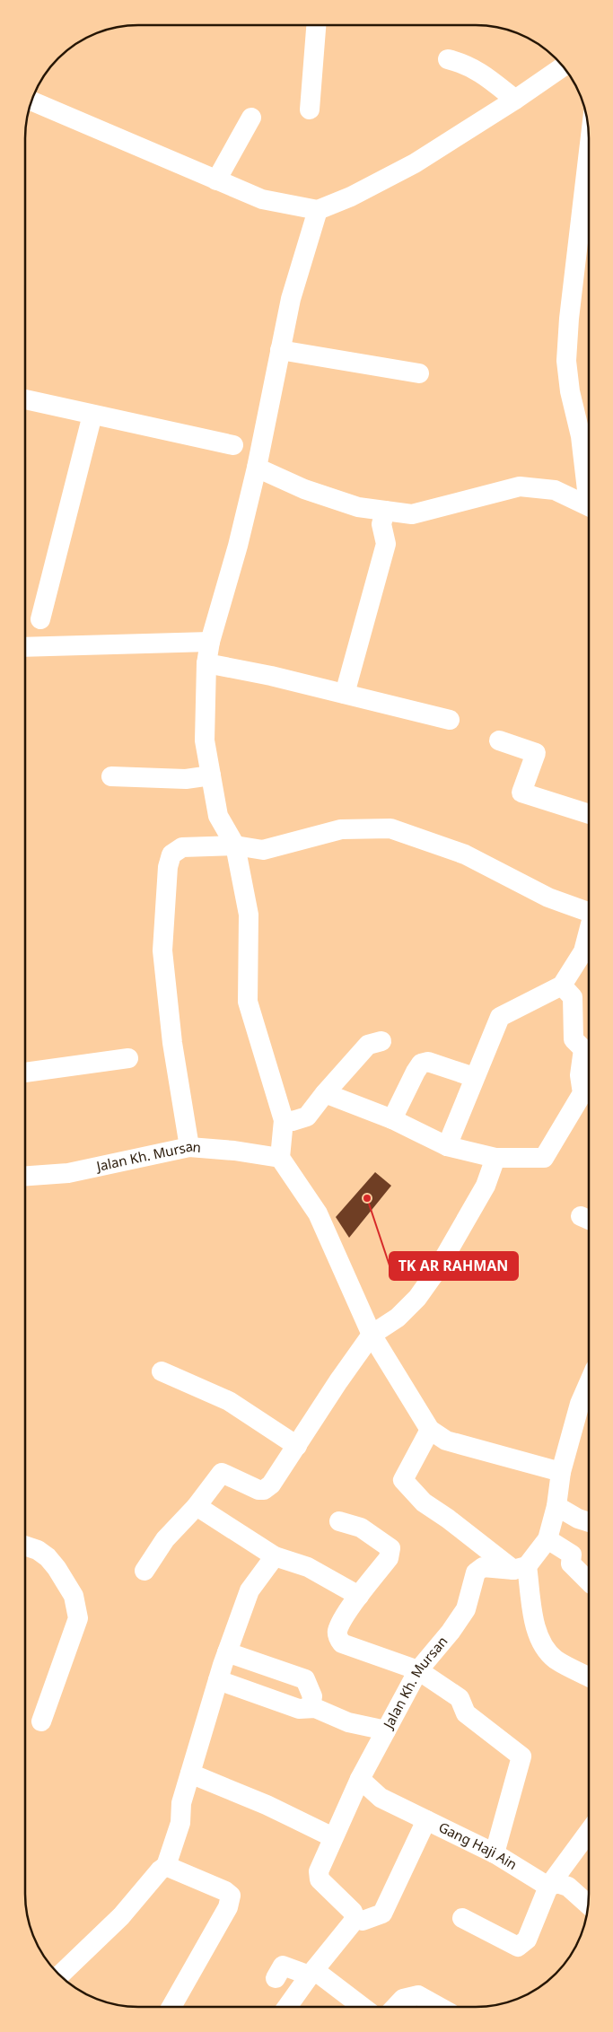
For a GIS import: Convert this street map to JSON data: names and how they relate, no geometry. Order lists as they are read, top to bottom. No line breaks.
{"streets":{"street":["Jalan Kh. Mursan","Gang Haji Ain"]},"crossings":[["Jalan Kh. Mursan","Gang Haji Ain"]],"places":["TK AR RAHMAN"]}
